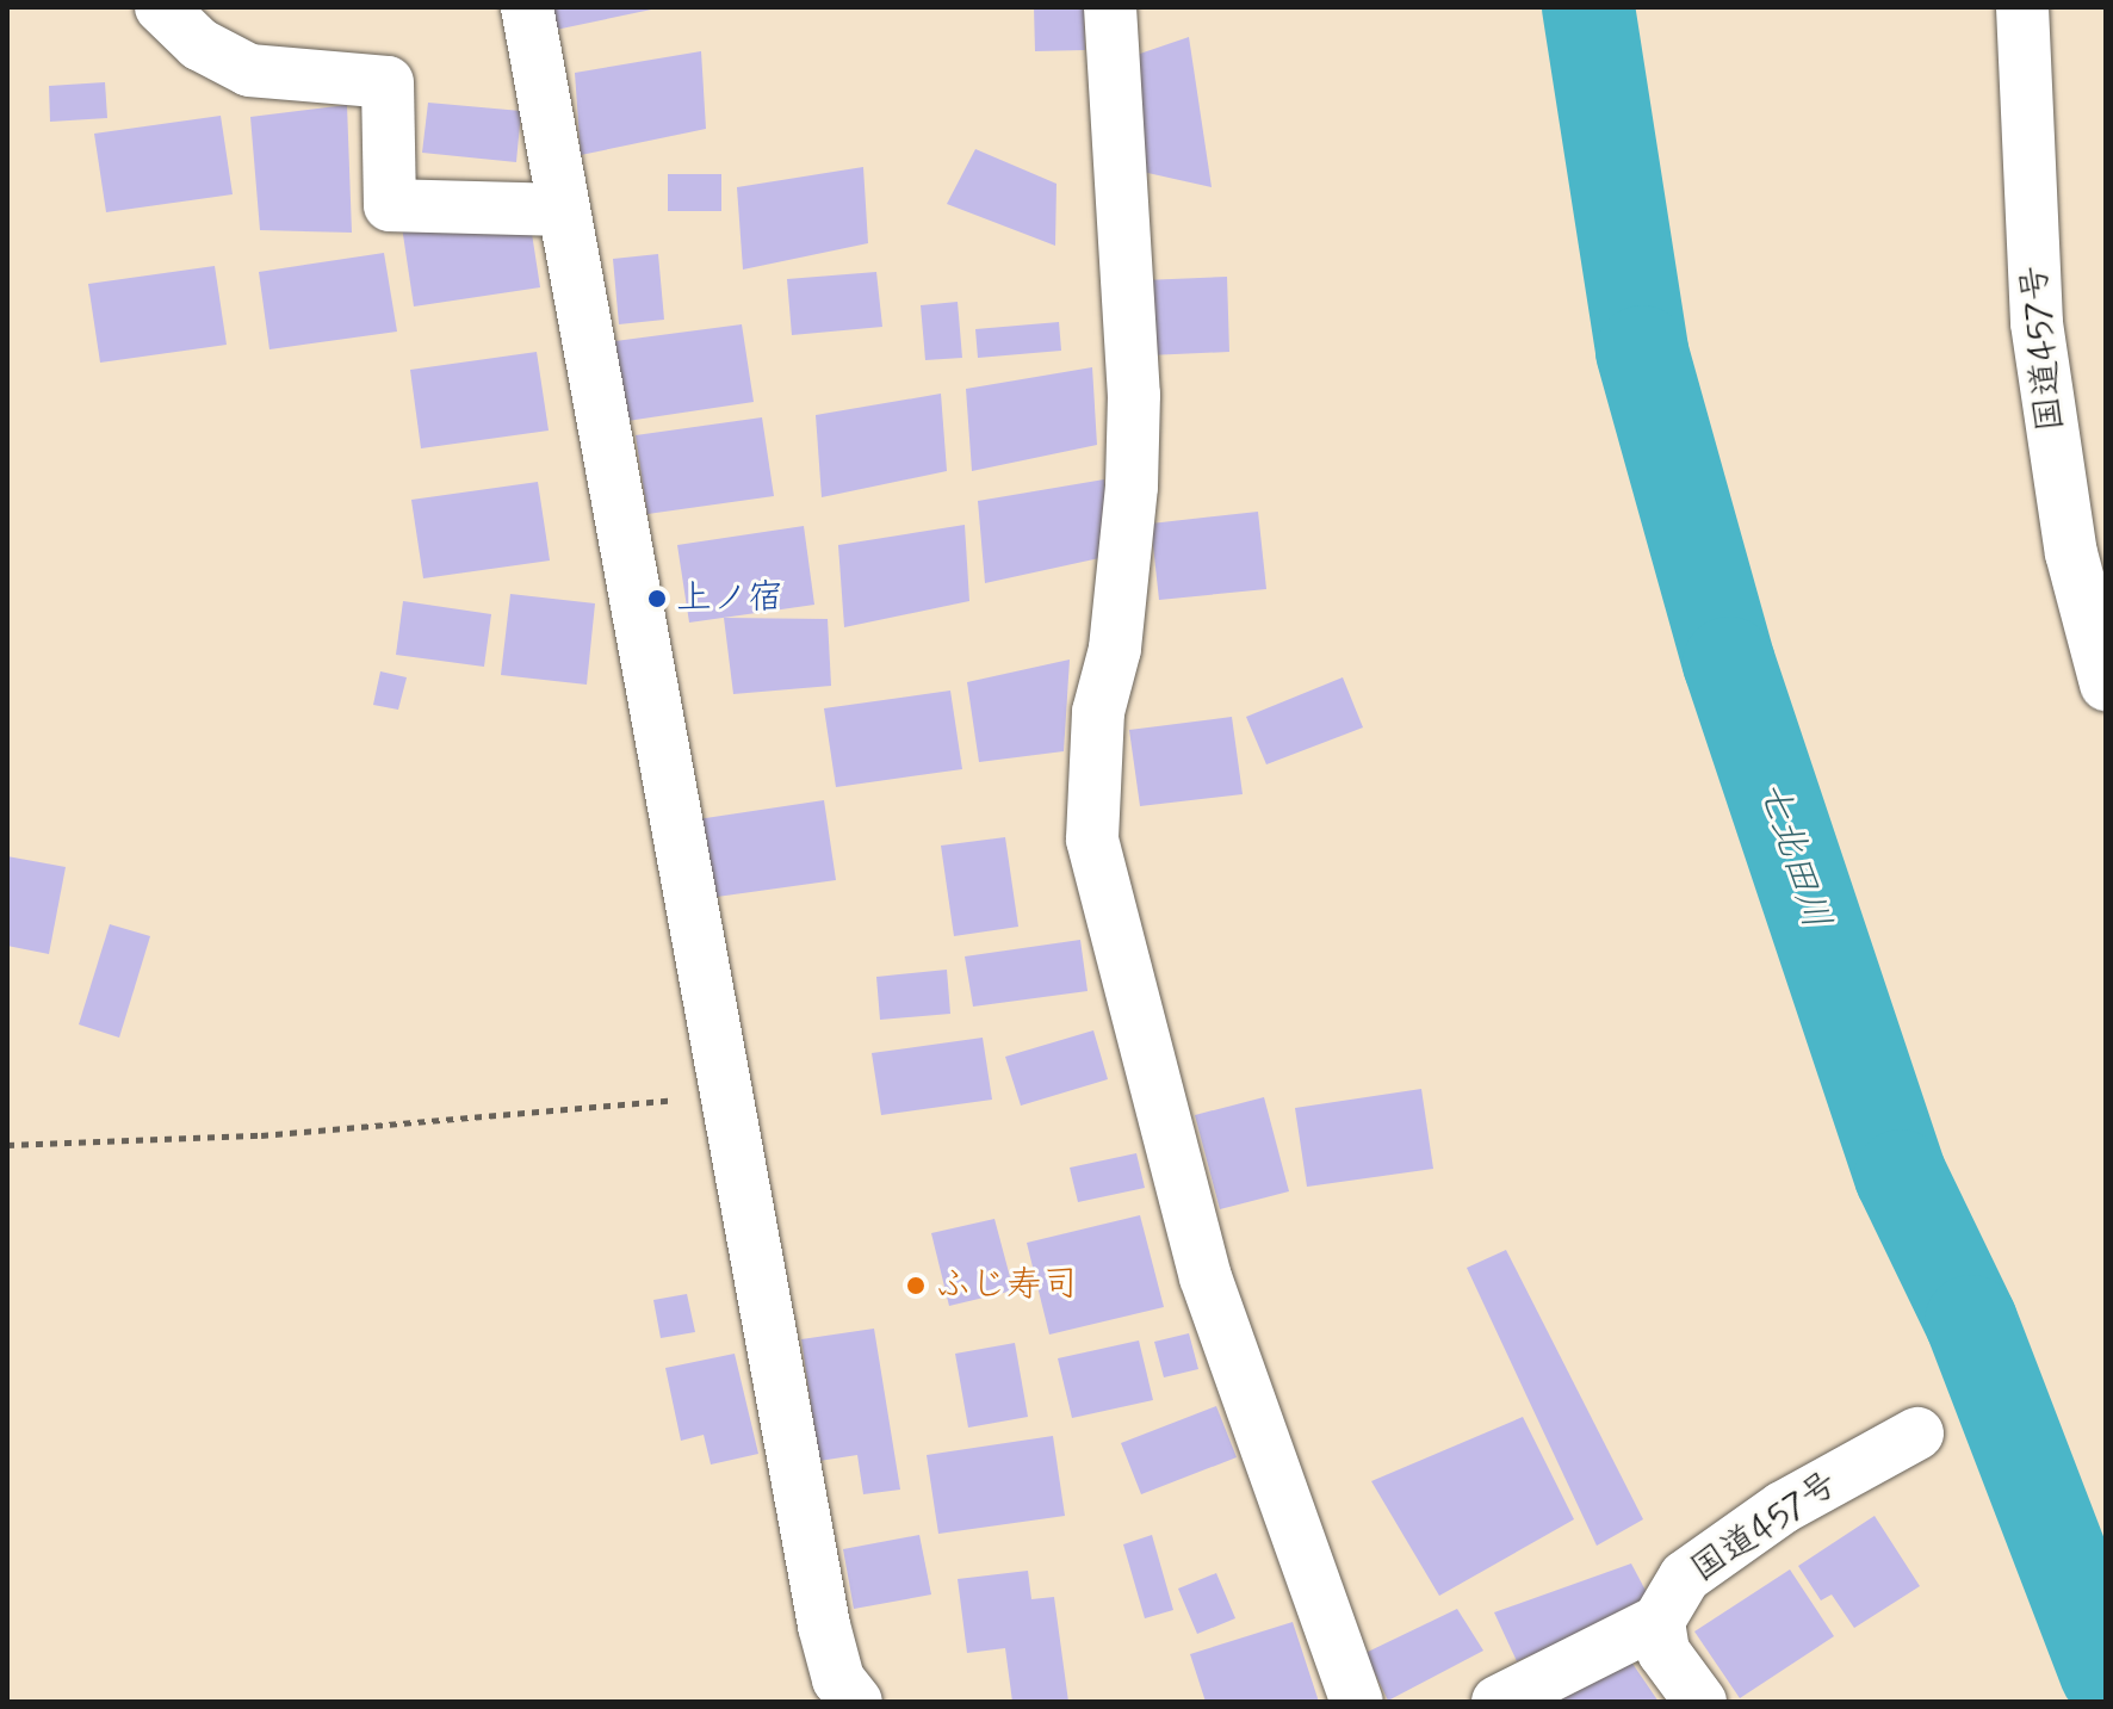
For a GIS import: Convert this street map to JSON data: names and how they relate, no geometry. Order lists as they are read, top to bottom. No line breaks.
{"streets":{"main road":["国道457号"]},"water":["七北田川"],"places":["上ノ宿","ふじ寿司"]}
